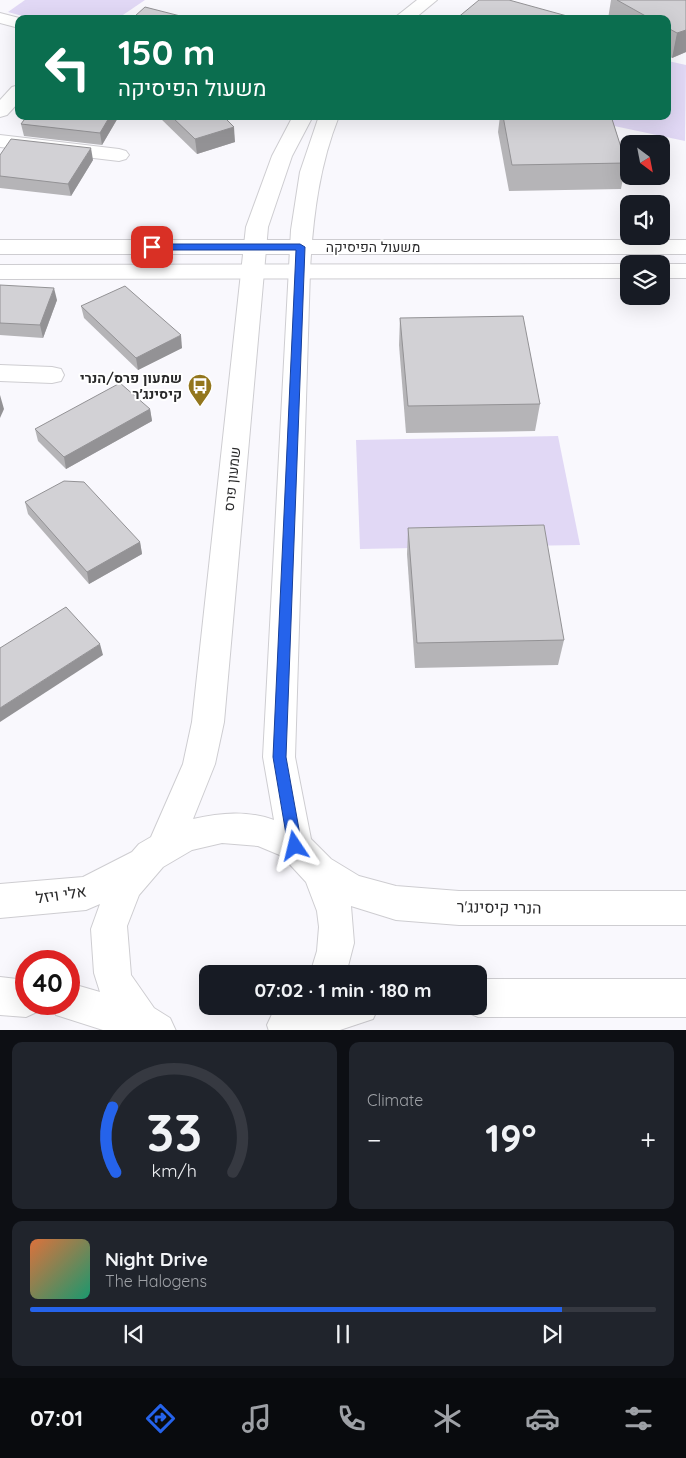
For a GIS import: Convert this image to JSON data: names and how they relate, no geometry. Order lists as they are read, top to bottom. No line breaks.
{"streets":{"street":["משעול הפיסיקה","שמעון פרס","אלי ויזל","הנרי קיסינג'ר"]},"crossings":[["משעול הפיסיקה","שמעון פרס"],["שמעון פרס","אלי ויזל"],["אלי ויזל","הנרי קיסינג'ר"]],"places":{"bus stop":["שמעון פרס/הנרי קיסינג׳ר"]},"north":"bottom right","page":{"turn":["150 m","משעול הפיסיקה"],"limit":"40","trip":"07:02 · 1 min · 180 m","tile":"Climate","heat":["−","19°","+"],"song":["Night Drive","The Halogens"],"tabs":"07:01","gauge":["33","km/h"]}}
